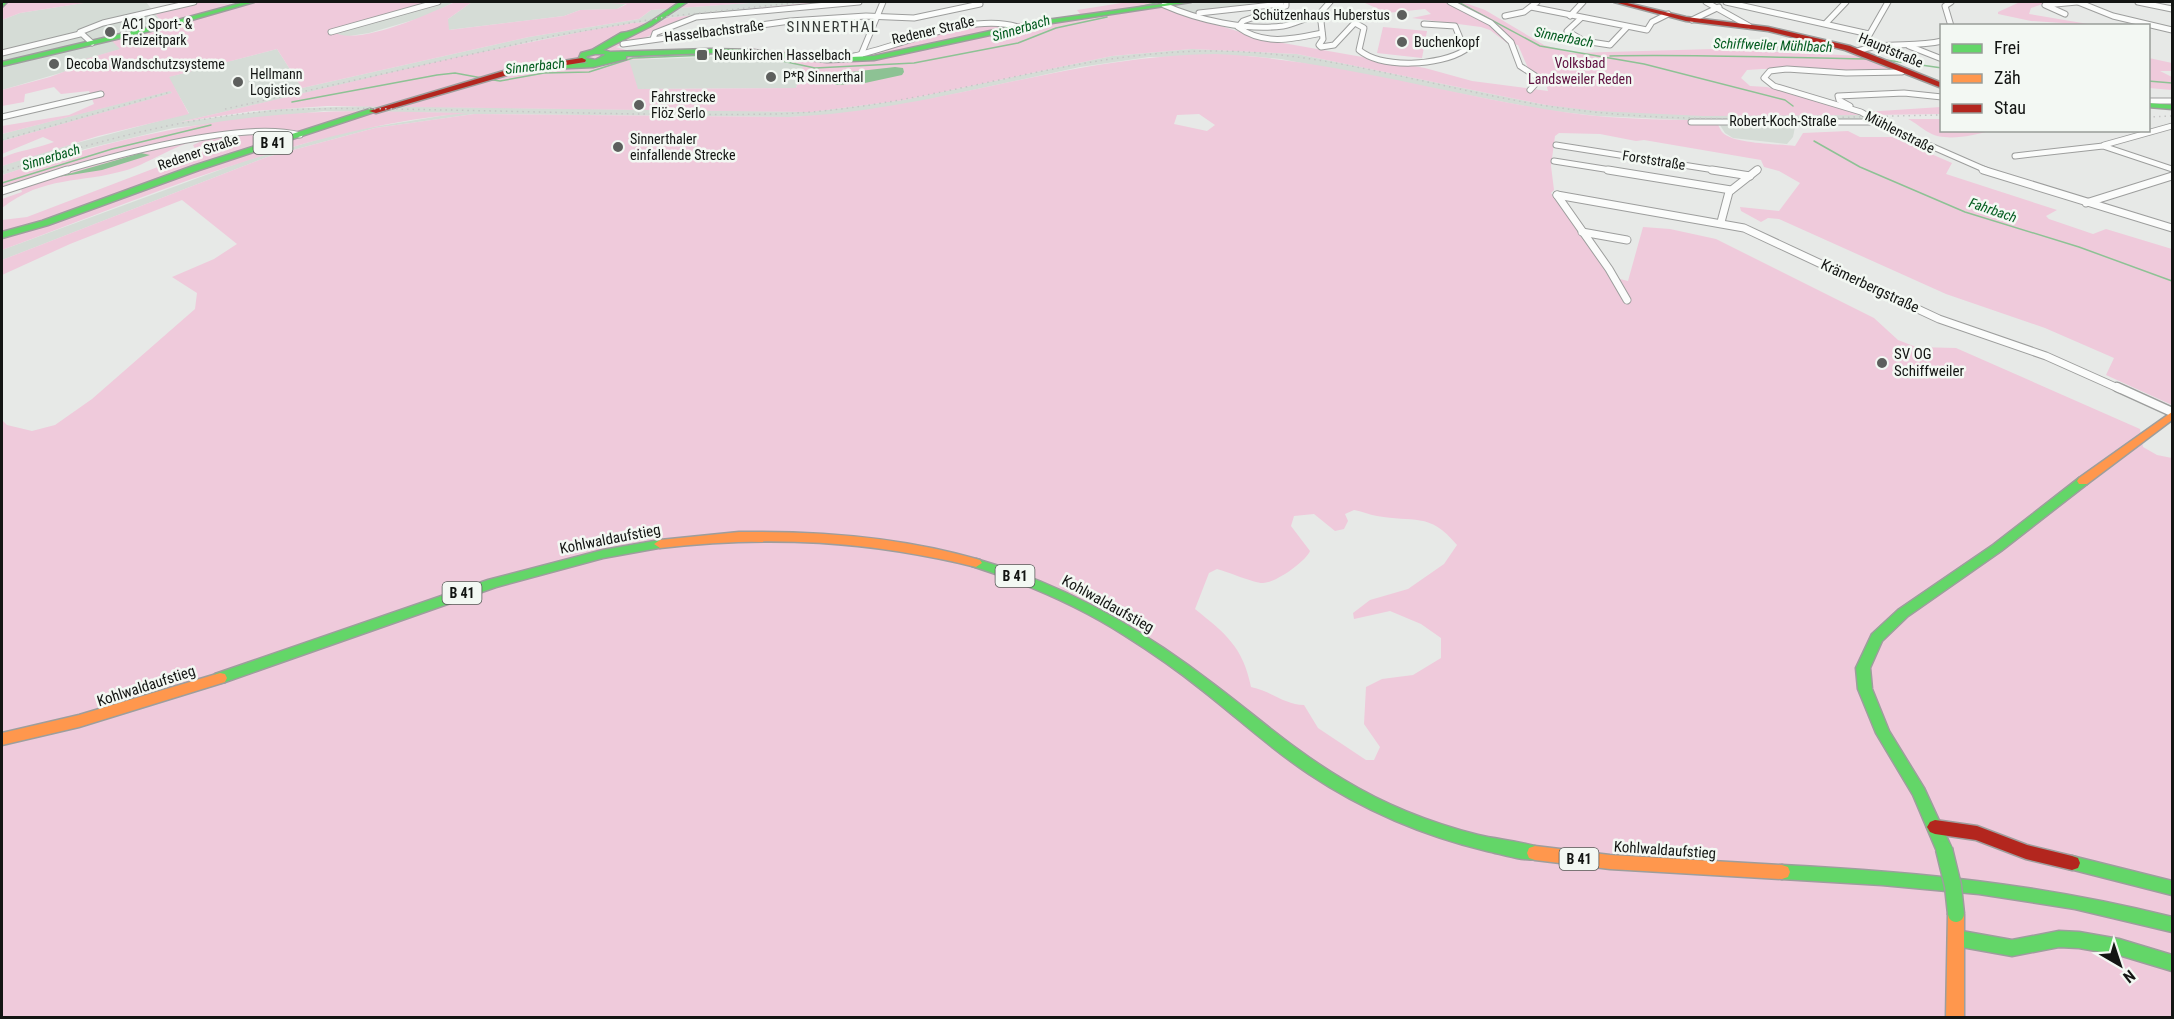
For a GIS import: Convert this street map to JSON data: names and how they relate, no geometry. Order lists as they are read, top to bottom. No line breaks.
{"streets":{"main road":["Redener Straße","Hauptstraße","B 41","Kohlwaldaufstieg"],"street":["Hasselbachstraße","Robert-Koch-Straße","Mühlenstraße","Forststraße","Krämerbergstraße"]},"crossings":[["Redener Straße","Hasselbachstraße"],["Redener Straße","B 41"],["Hasselbachstraße","B 41"],["Hauptstraße","Mühlenstraße"],["Robert-Koch-Straße","Mühlenstraße"]],"districts":["SINNERTHAL"],"water":["Sinnerbach","Schiffweiler Mühlbach","Fahrbach"],"parks":["Volksbad Landsweiler Reden"],"places":{"other":["Schützenhaus Huberstus","AC1 Sport- & Freizeitpark","Buchenkopf","Decoba Wandschutzsysteme","P*R Sinnerthal","Hellmann Logistics","Fahrstrecke Flöz Serlo","Sinnerthaler einfallende Strecke","SV OG Schiffweiler"],"transit":["Neunkirchen Hasselbach"]},"legend":["Frei","Zäh","Stau"],"north":"bottom right"}
